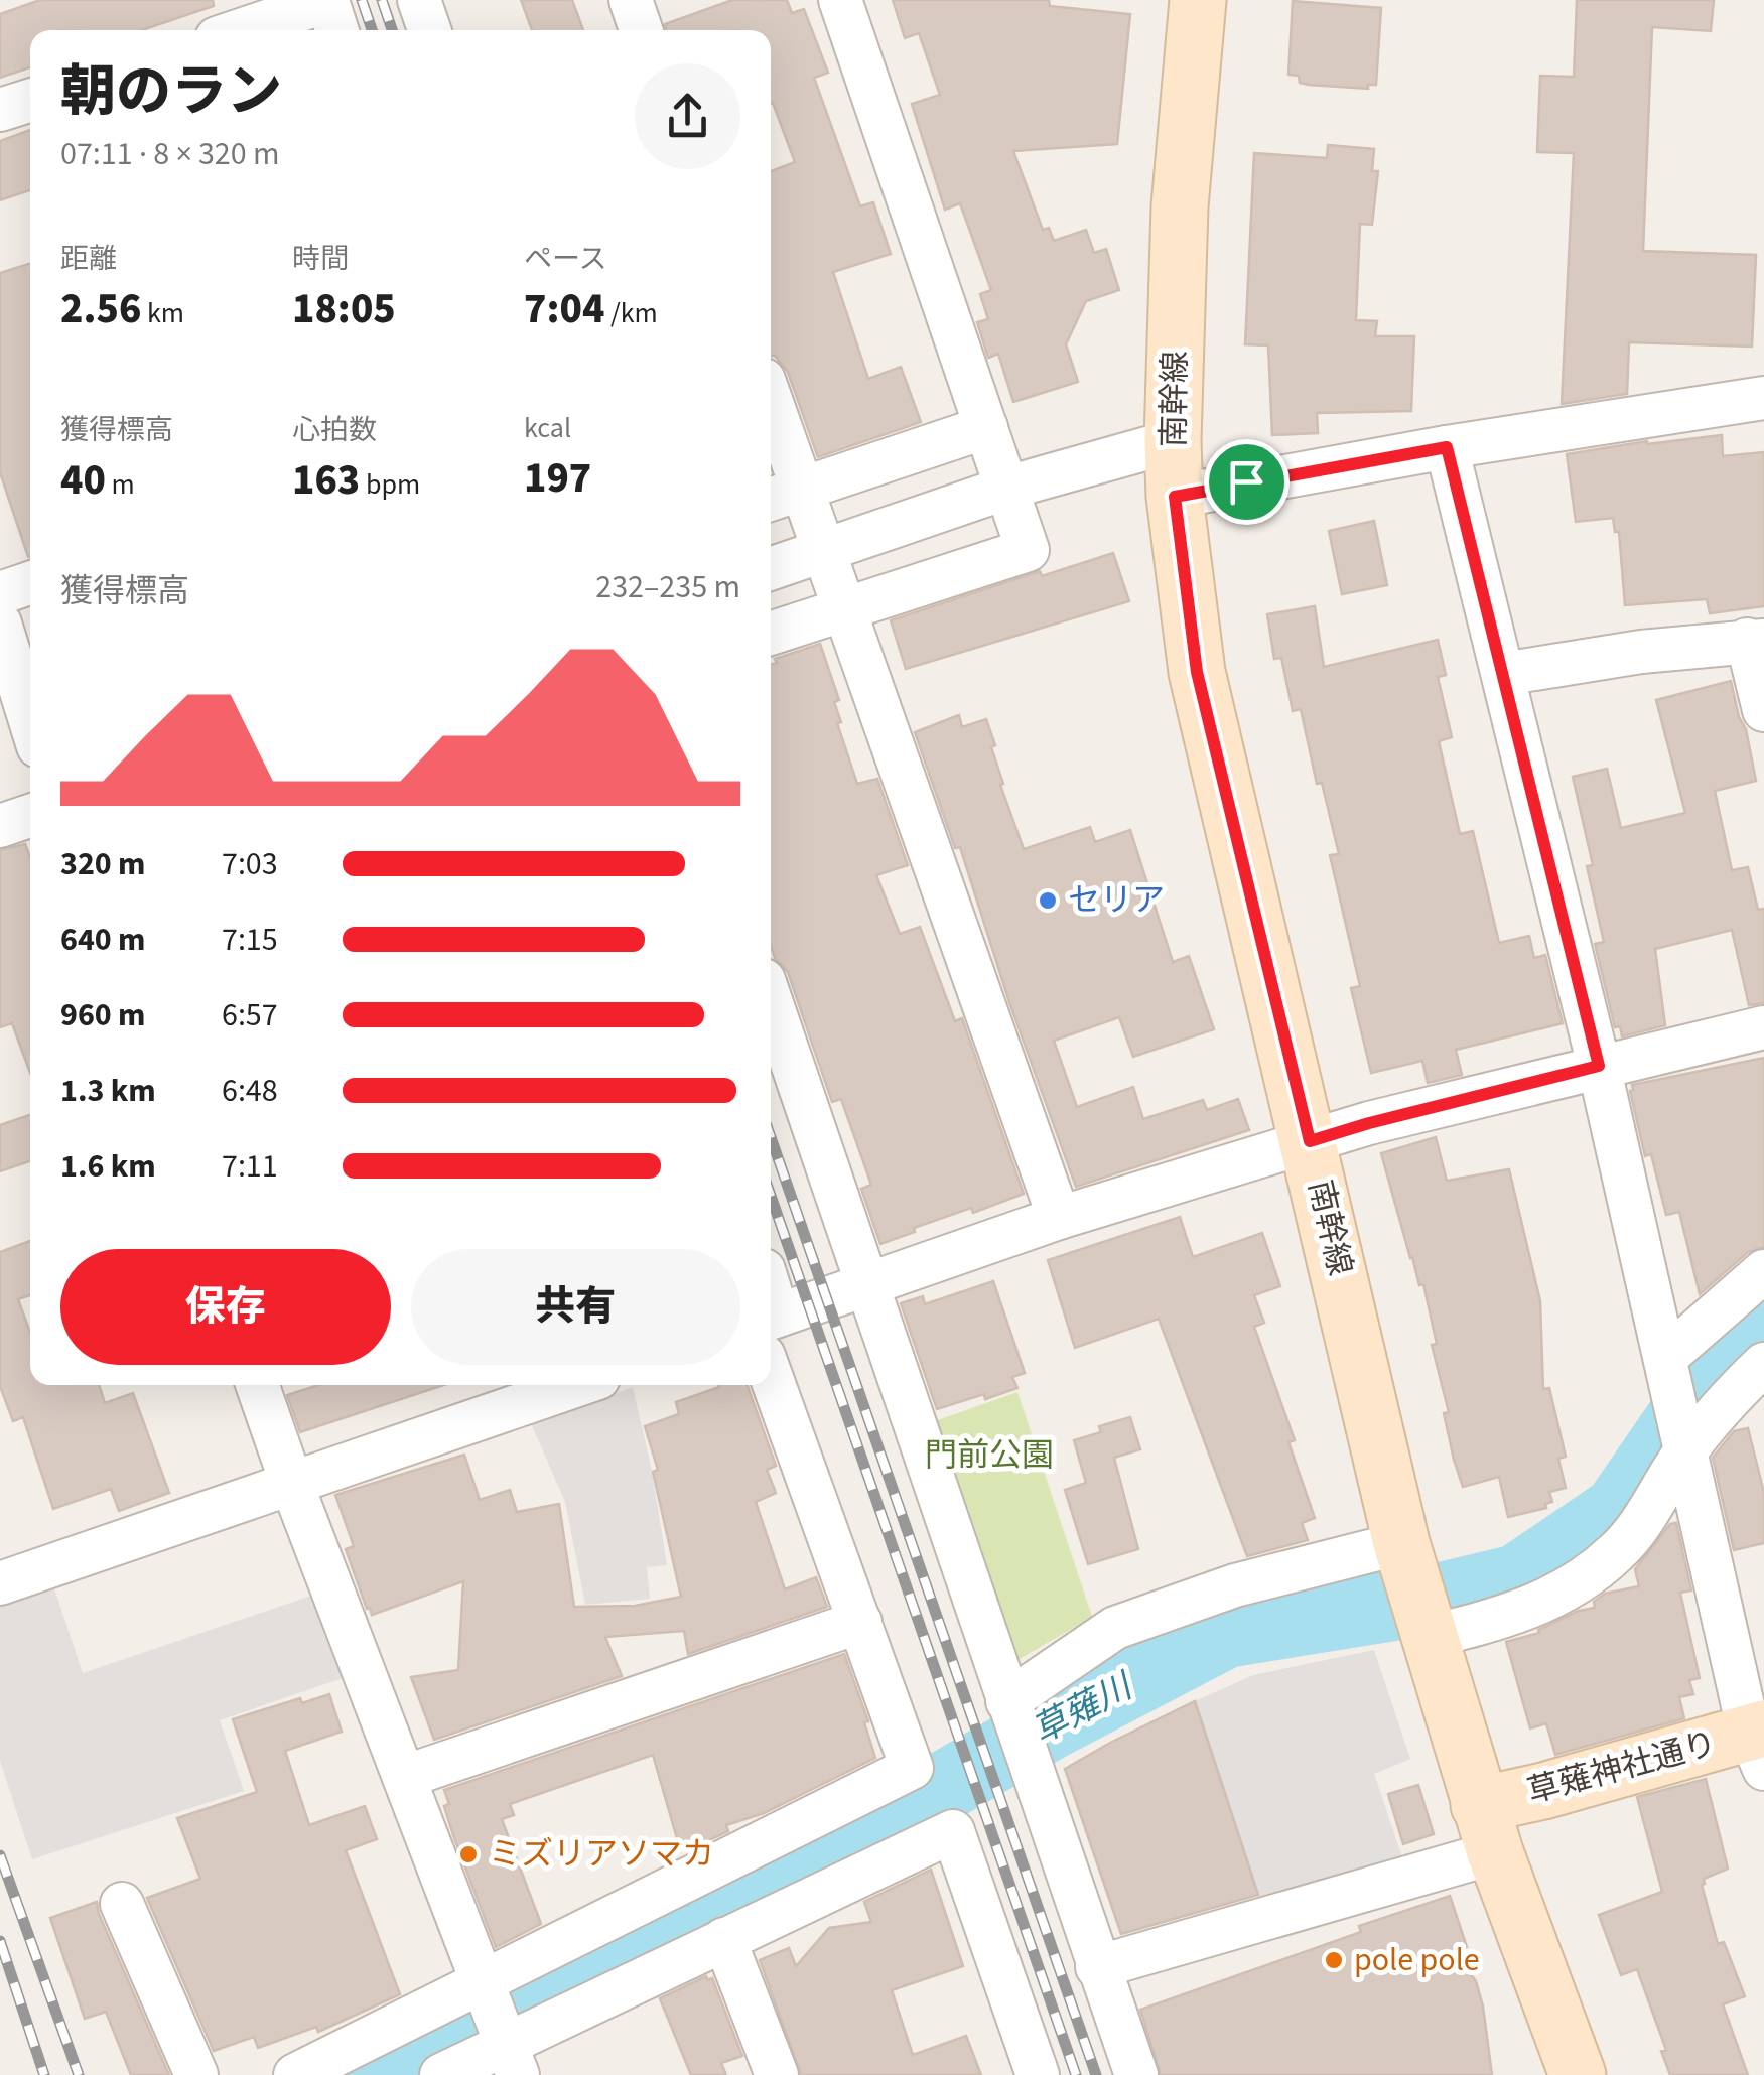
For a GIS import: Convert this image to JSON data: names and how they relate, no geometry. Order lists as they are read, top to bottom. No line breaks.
{"streets":{"main road":["南幹線","草薙神社通り"]},"crossings":[["南幹線","草薙神社通り"]],"water":["草薙川"],"parks":["門前公園"],"places":["セリア","ミズリアソマカ","pole pole"],"page":{"heading":["朝のラン","07:11 · 8 × 320 m"],"stats":[["距離","2.56 km"],["時間","18:05"],["ペース","7:04 /km"],["獲得標高","40 m"],["心拍数","163 bpm"],["kcal","197"]],"chart":["獲得標高","232–235 m"],"list":[{"name":"320 m","note":"7:03"},{"name":"640 m","note":"7:15"},{"name":"960 m","note":"6:57"},{"name":"1.3 km","note":"6:48"},{"name":"1.6 km","note":"7:11"}],"buttons":["保存","共有"]}}
